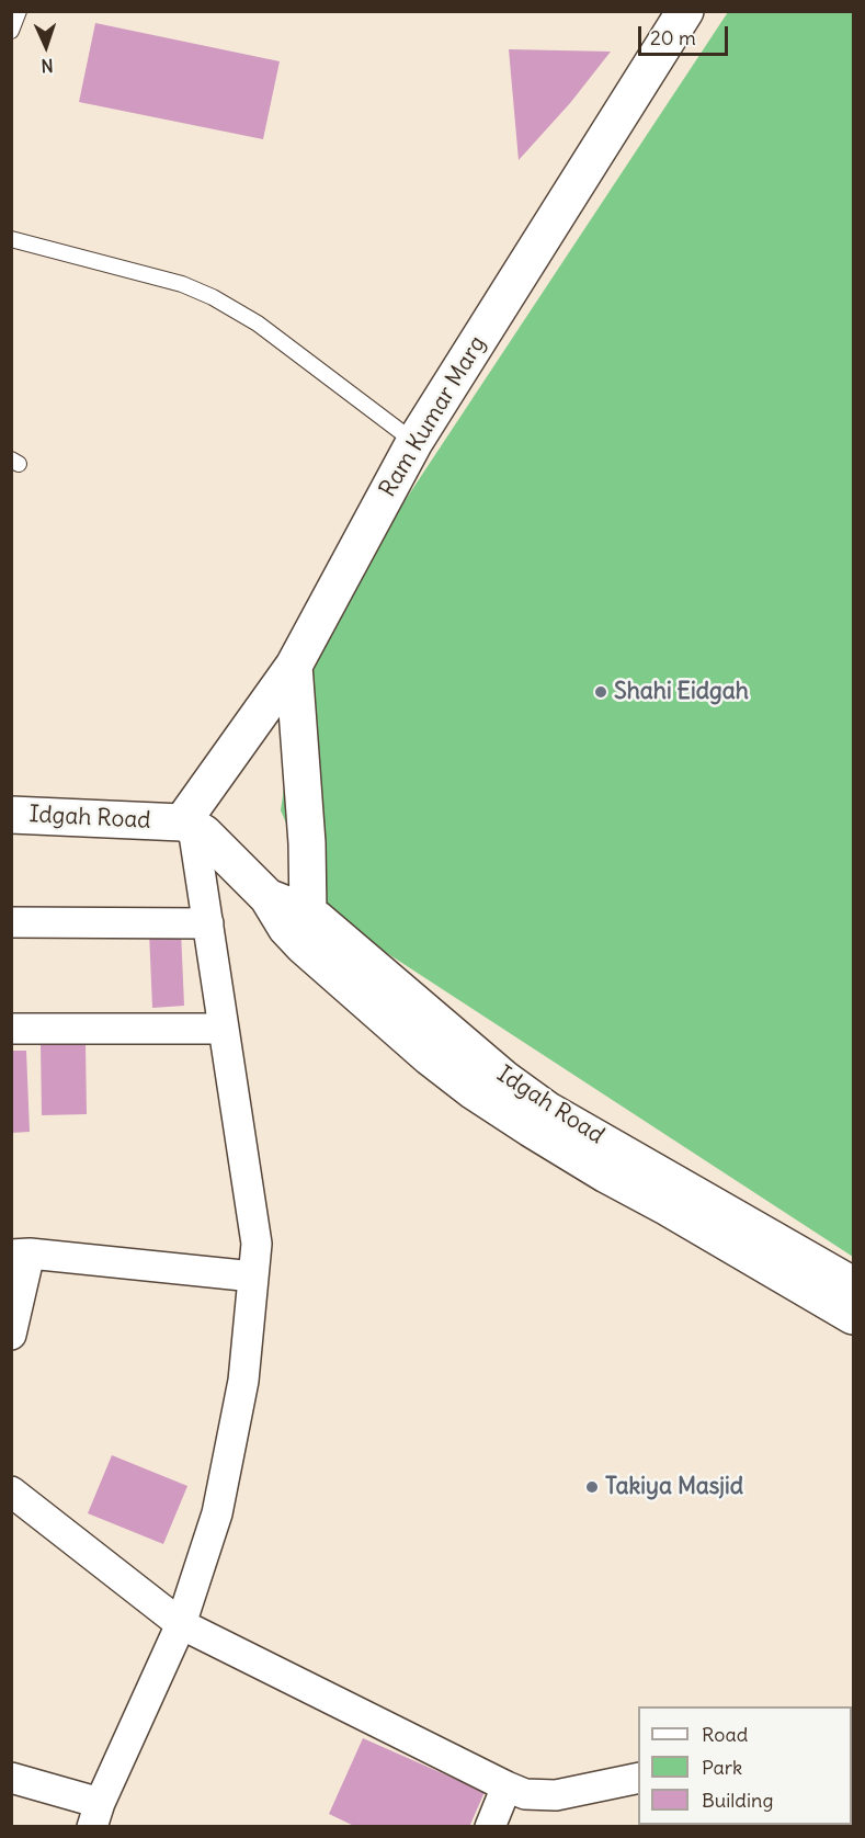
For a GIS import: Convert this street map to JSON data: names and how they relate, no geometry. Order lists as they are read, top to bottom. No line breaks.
{"streets":{"street":["Ram Kumar Marg","Idgah Road"]},"crossings":[["Ram Kumar Marg","Idgah Road"]],"places":["Shahi Eidgah","Takiya Masjid"],"legend":["Road","Park","Building"],"scale_bar":"20 m","north":"bottom"}
